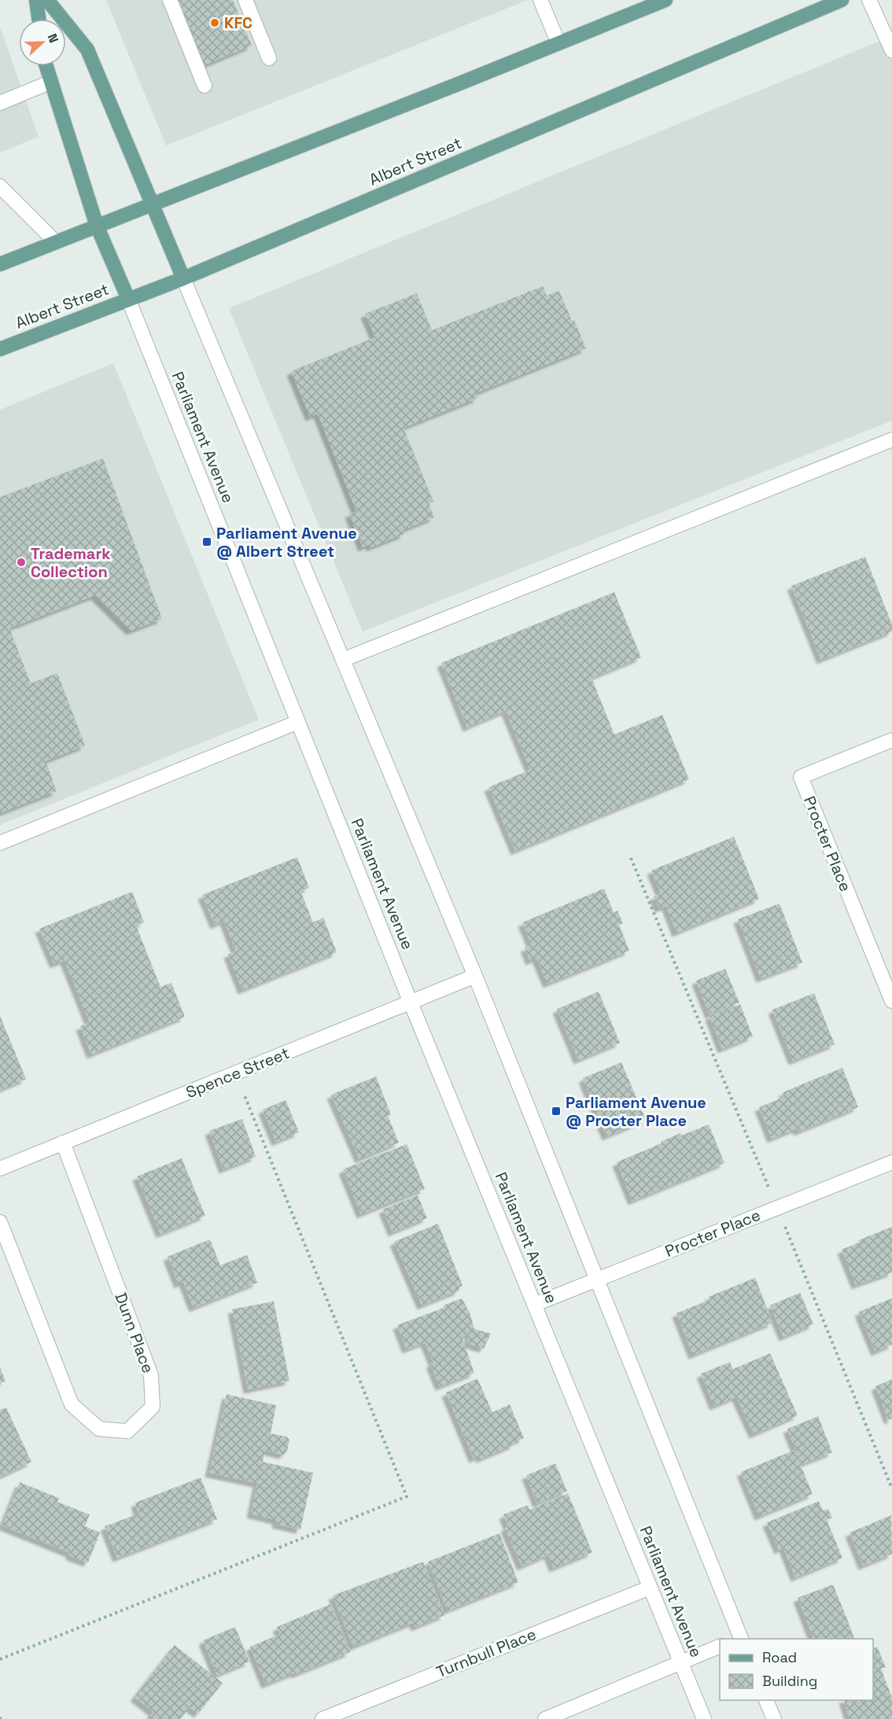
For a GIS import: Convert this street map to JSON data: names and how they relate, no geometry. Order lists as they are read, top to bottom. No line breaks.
{"streets":{"main road":["Albert Street","Parliament Avenue"],"street":["Procter Place","Spence Street","Dunn Place","Turnbull Place"]},"crossings":[["Albert Street","Parliament Avenue"],["Parliament Avenue","Procter Place"],["Parliament Avenue","Spence Street"],["Parliament Avenue","Turnbull Place"],["Spence Street","Dunn Place"]],"places":{"other":["KFC","Trademark Collection"],"transit":["Parliament Avenue @ Albert Street","Parliament Avenue @ Procter Place"]},"legend":["Road","Building"],"north":"right"}
